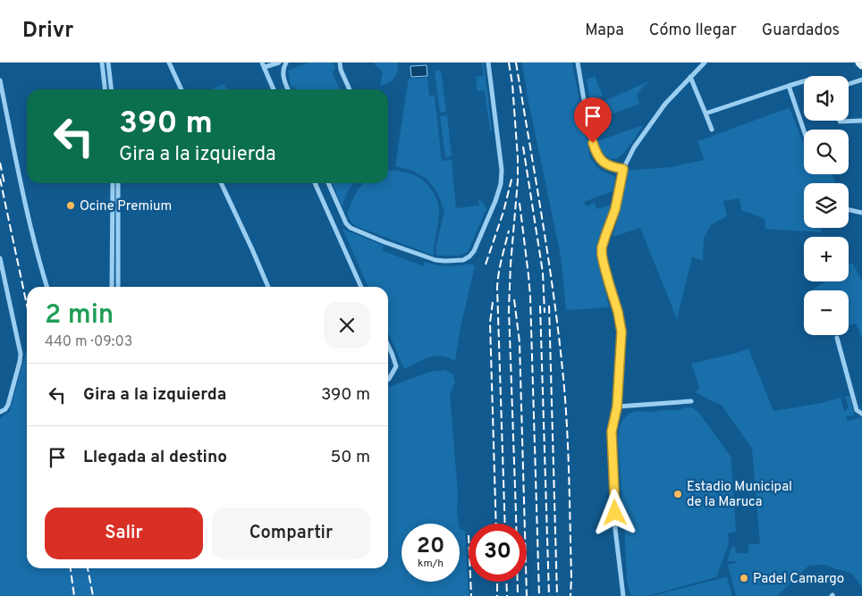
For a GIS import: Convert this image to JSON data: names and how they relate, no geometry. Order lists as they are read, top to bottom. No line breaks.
{"places":["Ocine Premium","Estadio Municipal de la Maruca","Padel Camargo"],"page":{"header":"Drivr","nav":["Mapa","Cómo llegar","Guardados"],"map_buttons":["+","−"],"turn":["390 m","Gira a la izquierda"],"heading":["2 min","440 m · 09:03"],"list":[{"name":"Gira a la izquierda","value":"390 m"},{"name":"Llegada al destino","value":"50 m"}],"buttons":["Salir","Compartir"],"speed":"20 km/h","limit":"30"}}
